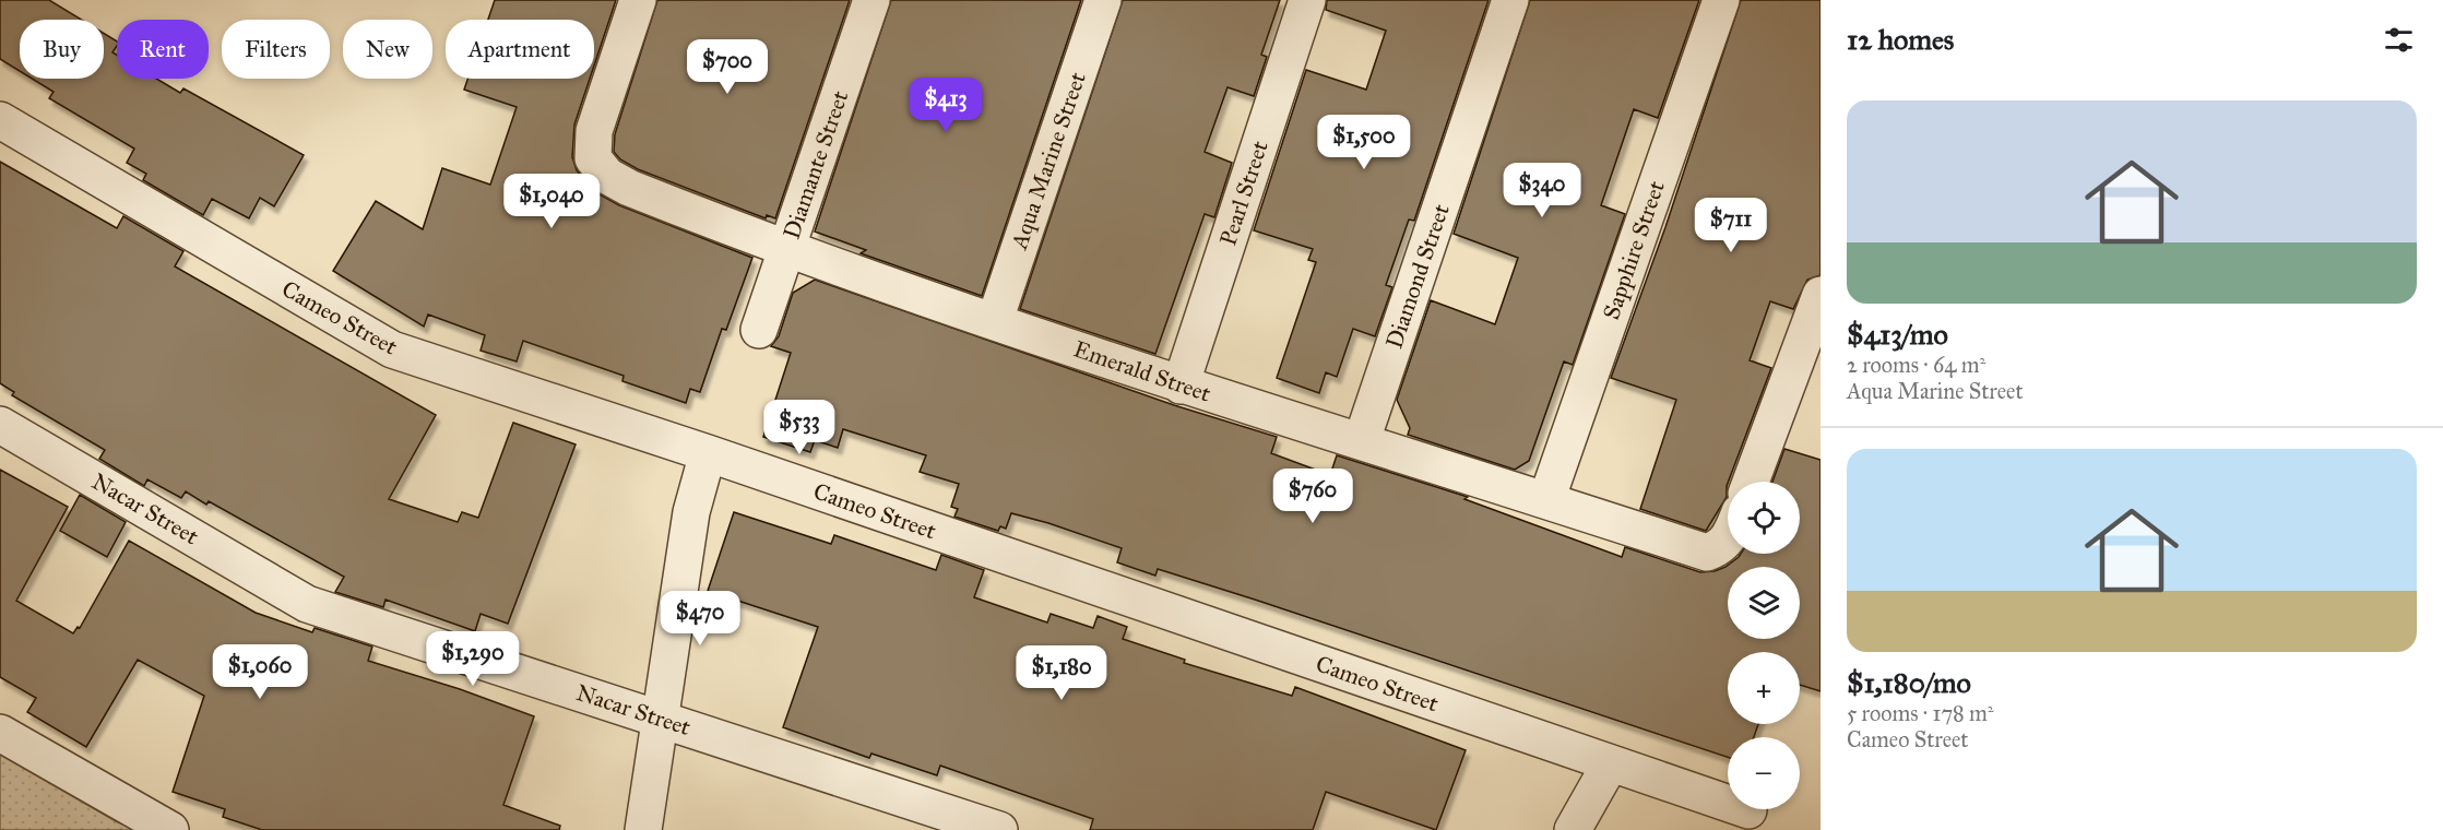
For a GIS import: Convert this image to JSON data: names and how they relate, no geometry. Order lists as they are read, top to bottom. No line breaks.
{"streets":{"street":["Aqua Marine Street","Diamante Street","Pearl Street","Sapphire Street","Diamond Street","Cameo Street","Emerald Street","Nacar Street"]},"crossings":[["Aqua Marine Street","Emerald Street"],["Diamante Street","Emerald Street"],["Pearl Street","Emerald Street"],["Sapphire Street","Emerald Street"],["Diamond Street","Emerald Street"]],"page":{"heading":"12 homes","chip":["Buy","Rent","Filters","New","Apartment"],"price":["$700","$413","$1,500","$340","$1,040","$711","$533","$760","$470","$1,290","$1,060","$1,180"],"list":[{"name":"$413/mo","note":"2 rooms · 64 m² · Aqua Marine Street"},{"name":"$1,180/mo","note":"5 rooms · 178 m² · Cameo Street"}],"map_buttons":["+","−"]}}
